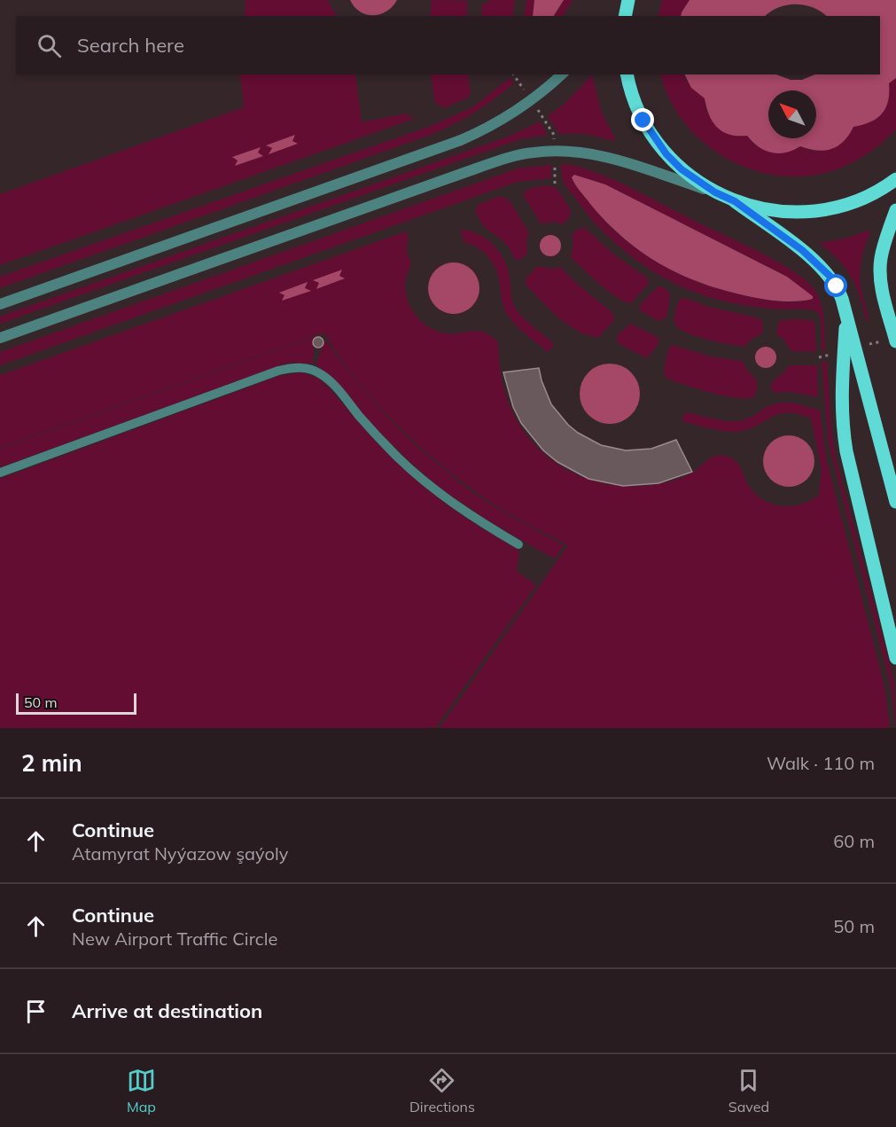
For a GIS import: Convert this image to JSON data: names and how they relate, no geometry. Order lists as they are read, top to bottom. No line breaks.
{"scale_bar":"50 m","north":"top left","page":{"search":"Search here","scale":"50 m","heading":["2 min","Walk · 110 m"],"list":[["Continue","Atamyrat Nyýazow şaýoly","60 m"],["Continue","New Airport Traffic Circle","50 m"],"Arrive at destination"],"nav":["Map","Directions","Saved"]}}
